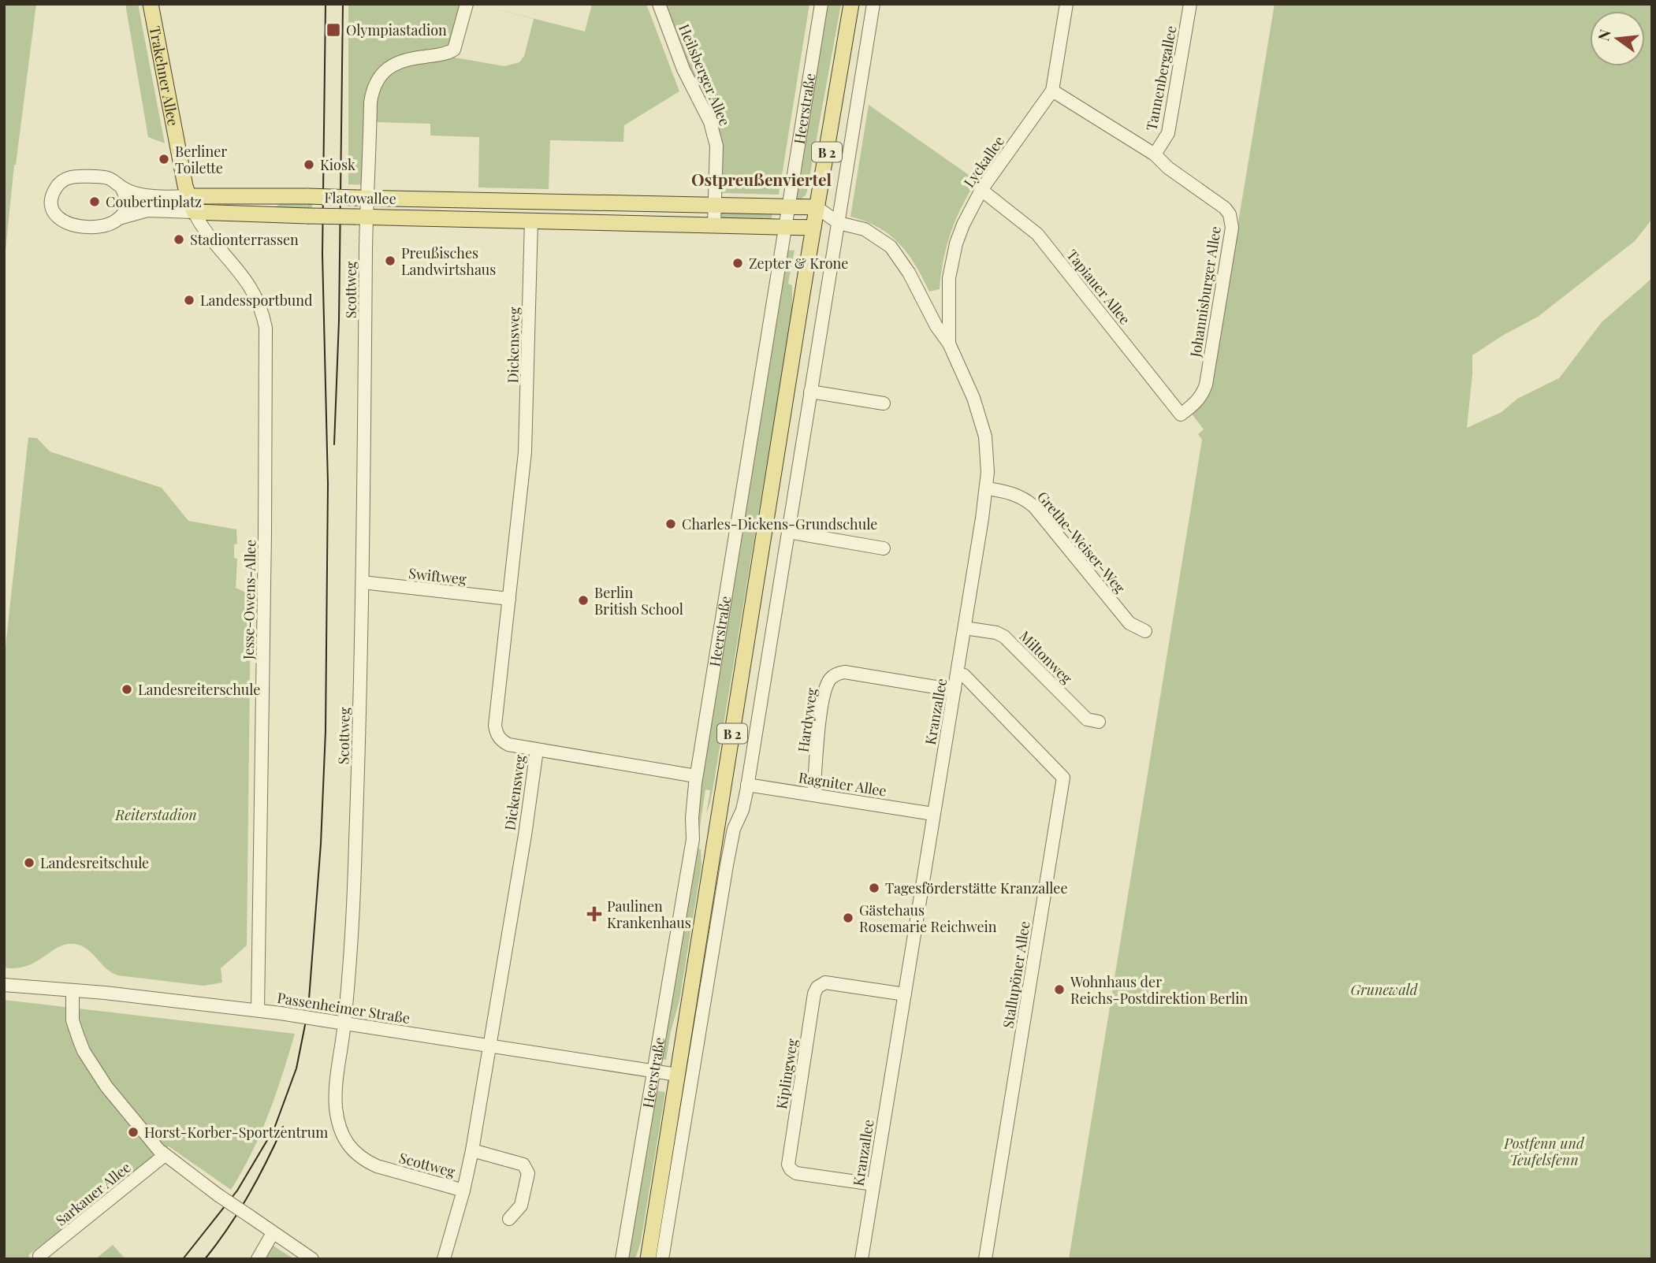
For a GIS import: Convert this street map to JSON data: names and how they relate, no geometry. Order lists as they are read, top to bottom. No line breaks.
{"streets":{"main road":["Trakehner Allee","Heerstraße","B 2","Flatowallee"],"street":["Heilsberger Allee","Tannenbergallee","Lyckallee","Tapiauer Allee","Scottweg","Johannisburger Allee","Dickensweg","Grethe-Weiser-Weg","Swiftweg","Jesse-Owens-Allee","Miltonweg","Kranzallee","Hardyweg","Ragniter Allee","Stallupöner Allee","Passenheimer Straße","Kiplingweg","Sarkauer Allee"]},"crossings":[["Heilsberger Allee","Flatowallee"],["Trakehner Allee","Flatowallee"],["Trakehner Allee","Jesse-Owens-Allee"],["Tannenbergallee","Johannisburger Allee"],["Heerstraße","Flatowallee"],["Heerstraße","Passenheimer Straße"],["Lyckallee","Tapiauer Allee"],["Lyckallee","Johannisburger Allee"],["Lyckallee","Kranzallee"],["Flatowallee","Scottweg"],["Flatowallee","Dickensweg"],["Flatowallee","Jesse-Owens-Allee"],["Tapiauer Allee","Johannisburger Allee"],["Scottweg","Dickensweg"],["Scottweg","Swiftweg"],["Scottweg","Passenheimer Straße"],["Dickensweg","Swiftweg"],["Dickensweg","Passenheimer Straße"],["Grethe-Weiser-Weg","Kranzallee"],["Jesse-Owens-Allee","Passenheimer Straße"],["Miltonweg","Kranzallee"],["Kranzallee","Hardyweg"],["Kranzallee","Ragniter Allee"],["Kranzallee","Stallupöner Allee"],["Kranzallee","Kiplingweg"],["Hardyweg","Ragniter Allee"]],"districts":["Ostpreußenviertel"],"parks":["Reiterstadion","Grunewald","Postfenn und Teufelsfenn"],"places":{"transit":["Olympiastadion"],"other":["Berliner Toilette","Kiosk","Coubertinplatz","Stadionterrassen","Preußisches Landwirtshaus","Zepter & Krone","Landessportbund","Charles-Dickens-Grundschule","Berlin British School","Landesreiterschule","Landesreitschule","Tagesförderstätte Kranzallee","Gästehaus Rosemarie Reichwein","Wohnhaus der Reichs-Postdirektion Berlin","Horst-Korber-Sportzentrum"],"health":["Paulinen Krankenhaus"]},"north":"left"}
